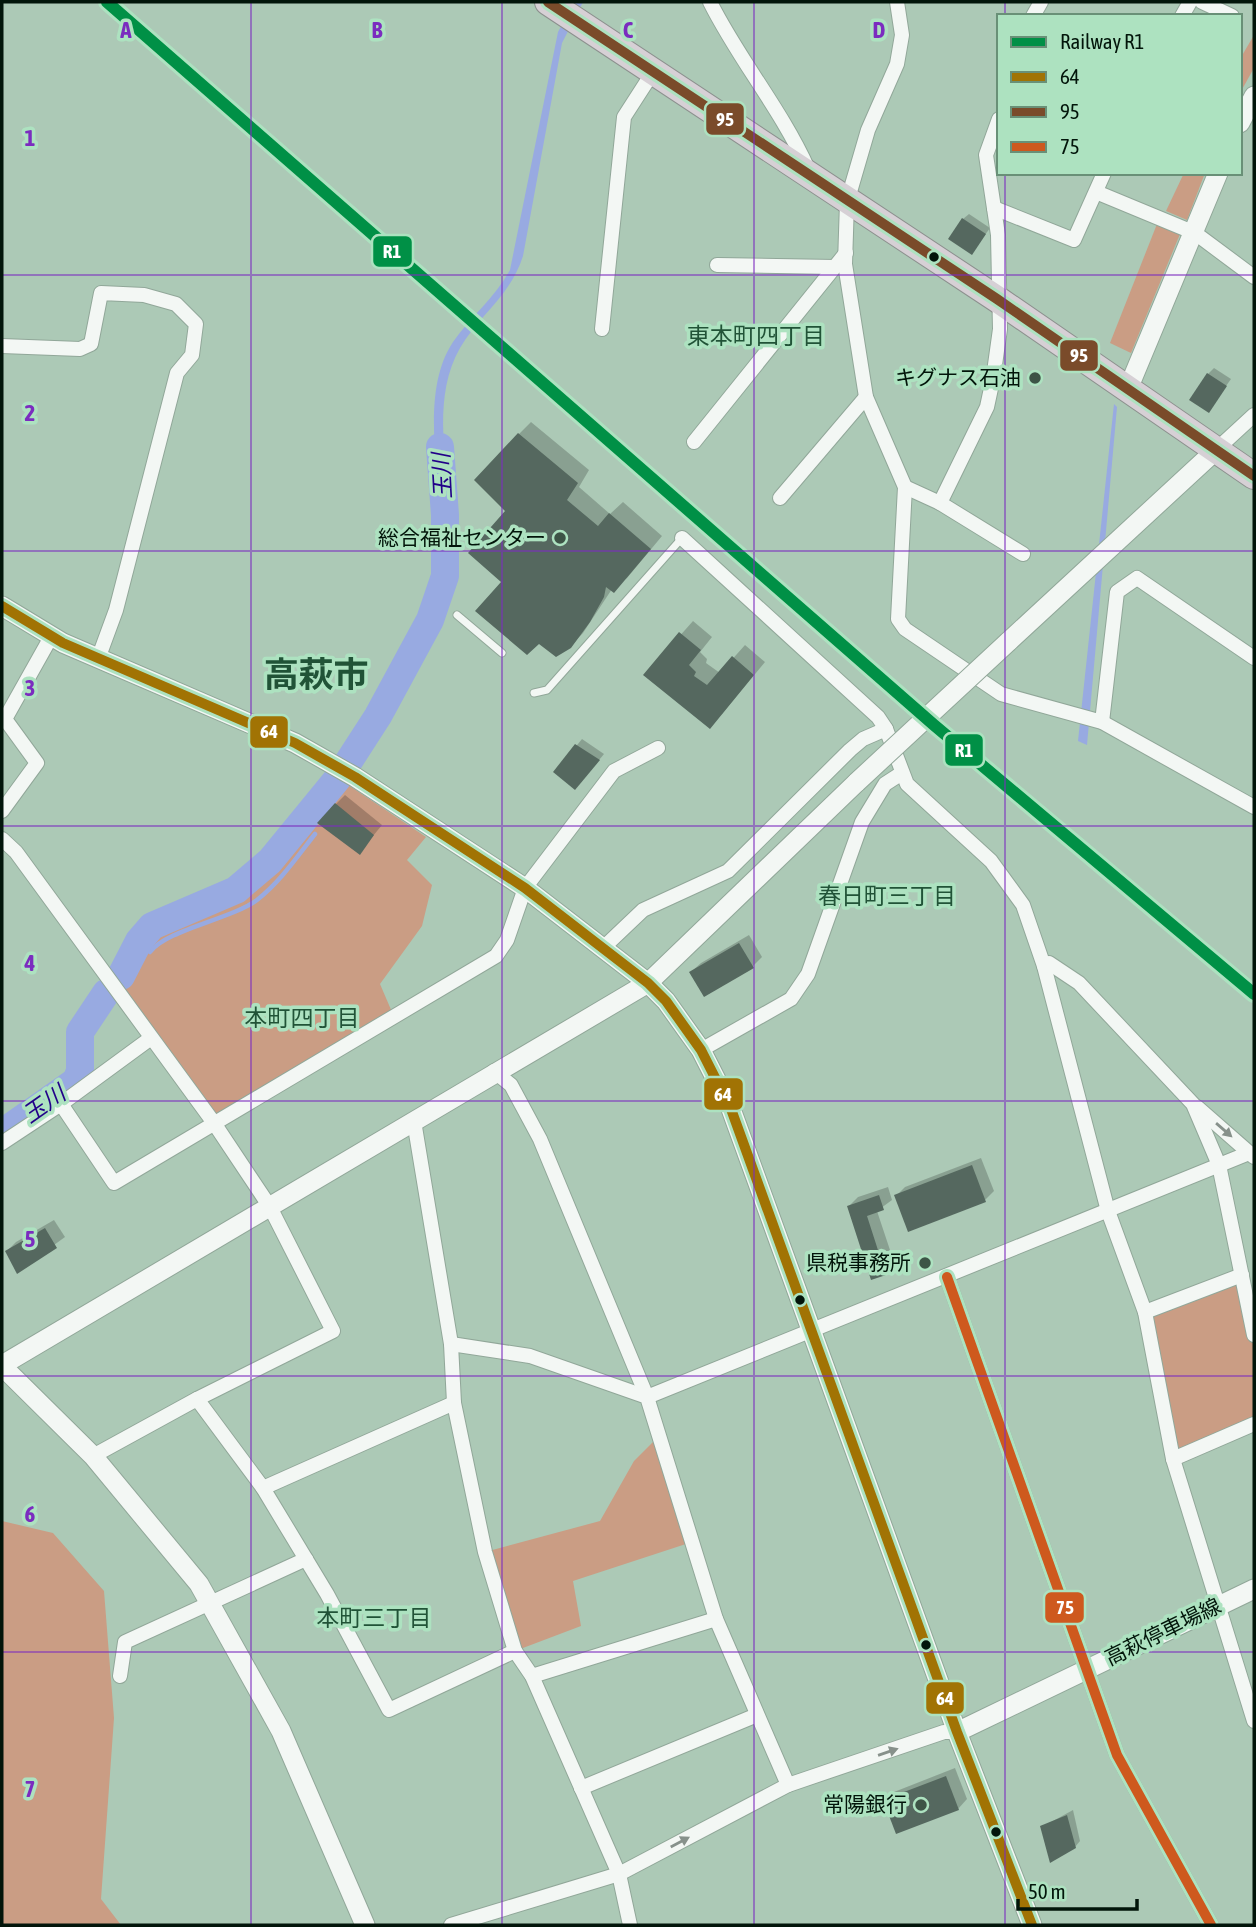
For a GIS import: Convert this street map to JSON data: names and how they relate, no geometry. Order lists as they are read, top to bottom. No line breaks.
{"streets":{"street":["高萩停車場線"]},"districts":["東本町四丁目","高萩市","春日町三丁目","本町四丁目","本町三丁目"],"water":["玉川"],"places":["キグナス石油","総合福祉センター","県税事務所","常陽銀行"],"lines":["rail line R1","transit line 95","transit line 64","transit line 75"],"legend":["Railway R1","64","95","75"],"scale_bar":"50 m","grid":{"columns":["A","B","C","D"],"rows":["1","2","3","4","5","6","7"]}}
